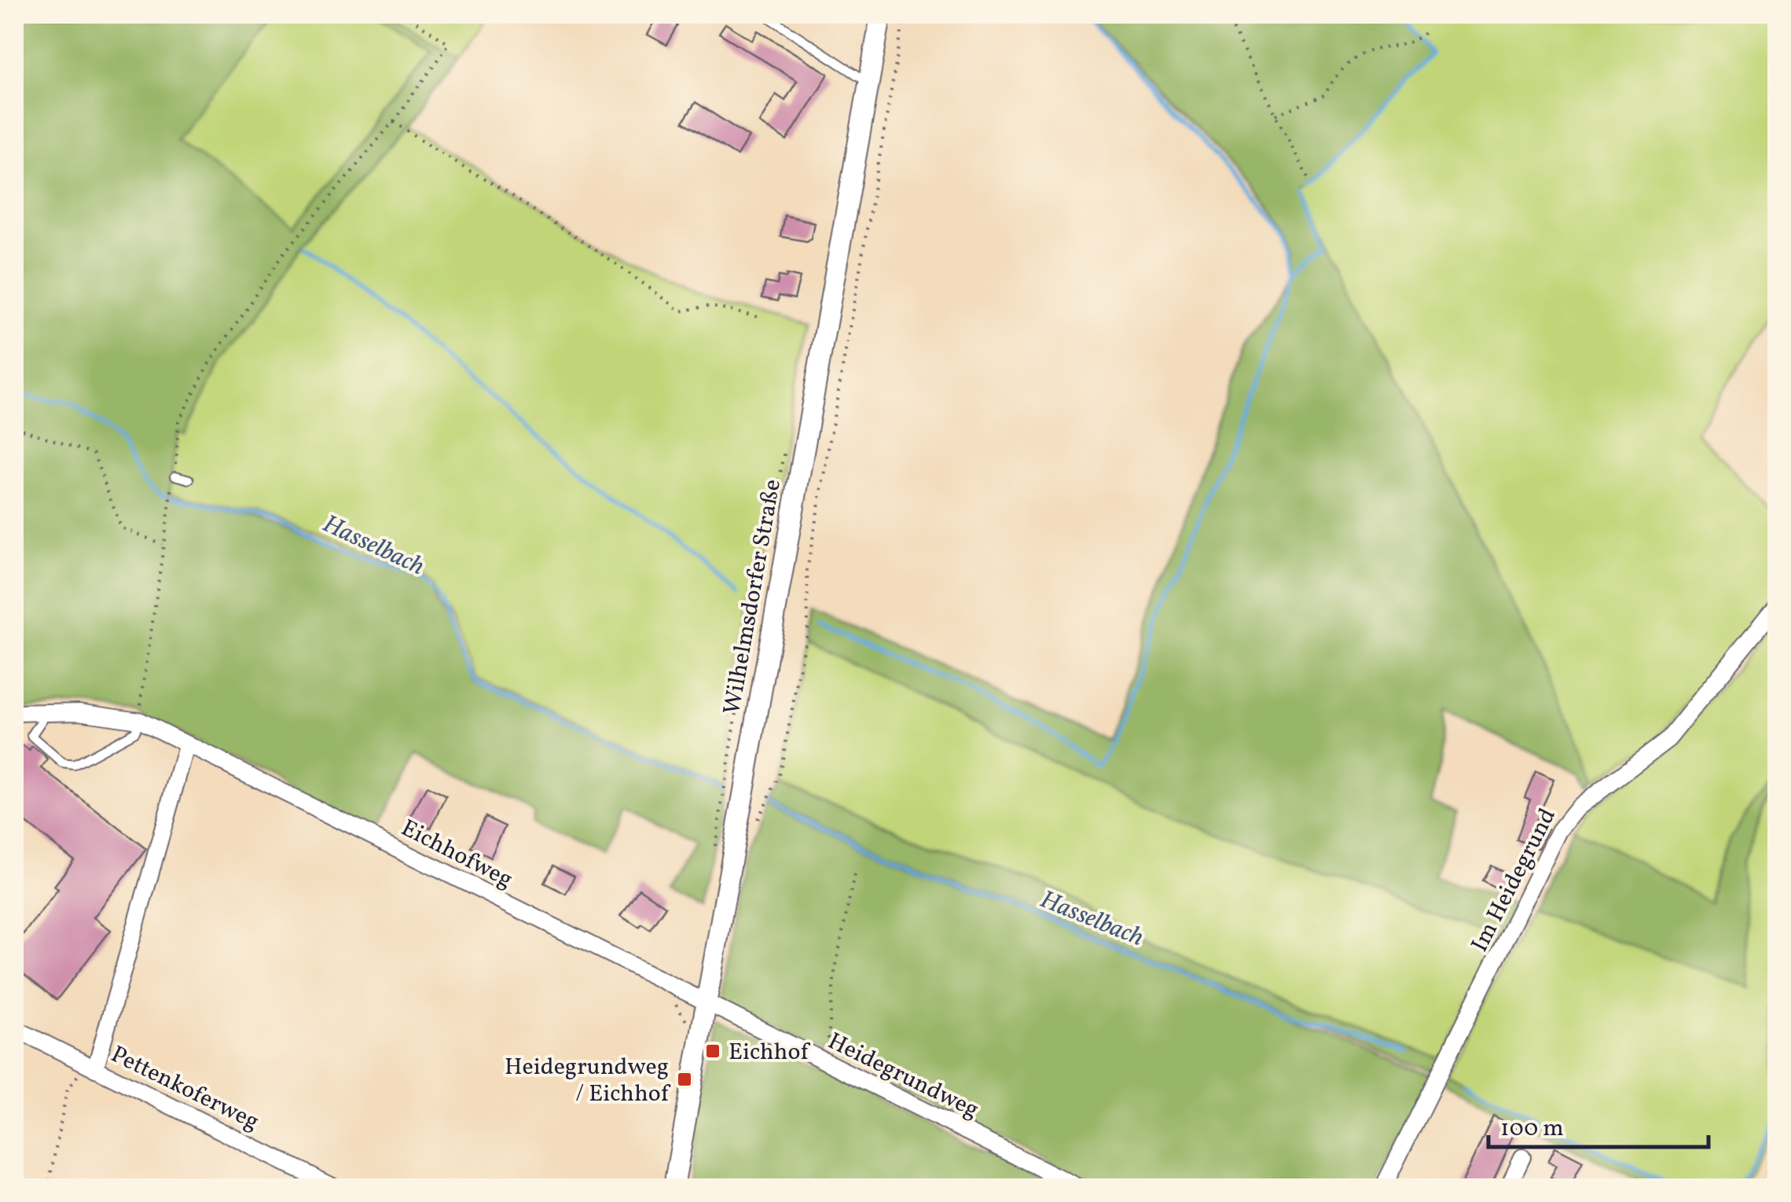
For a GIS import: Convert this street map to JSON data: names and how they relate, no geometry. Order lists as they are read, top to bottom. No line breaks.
{"streets":{"street":["Wilhelmsdorfer Straße","Eichhofweg","Im Heidegrund","Heidegrundweg","Pettenkoferweg"]},"crossings":[["Wilhelmsdorfer Straße","Eichhofweg"],["Wilhelmsdorfer Straße","Heidegrundweg"],["Eichhofweg","Heidegrundweg"]],"water":["Hasselbach"],"places":{"transit":["Eichhof","Heidegrundweg / Eichhof"]},"scale_bar":"100 m"}
